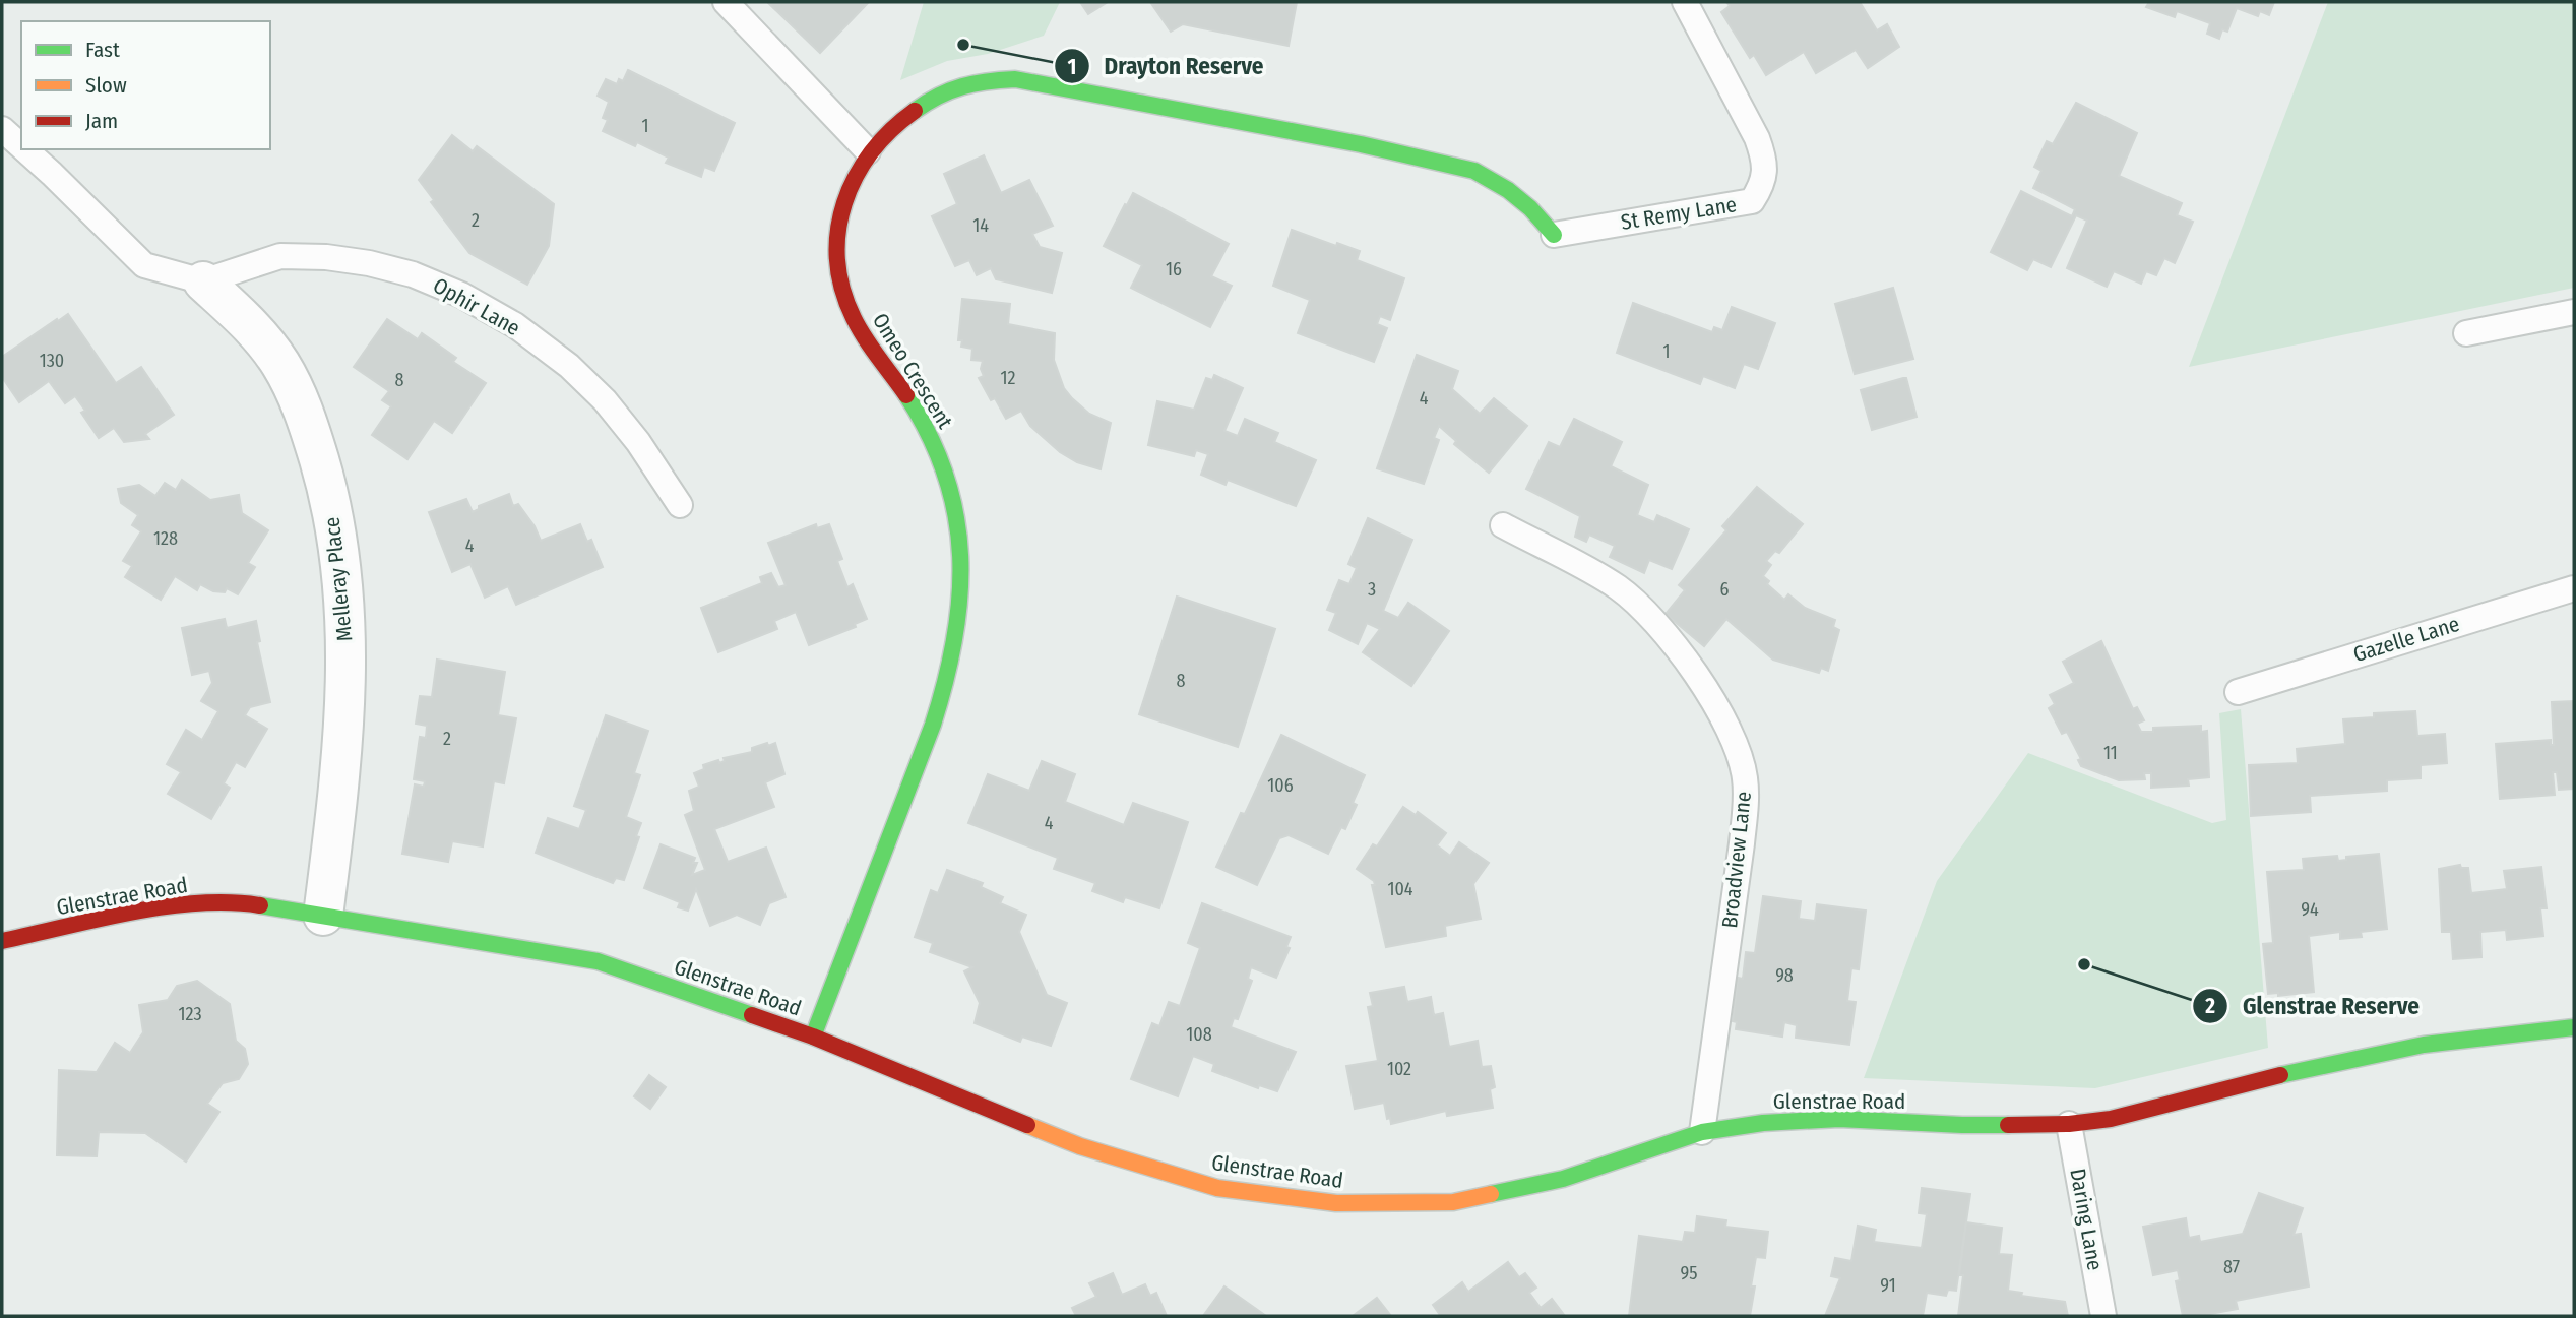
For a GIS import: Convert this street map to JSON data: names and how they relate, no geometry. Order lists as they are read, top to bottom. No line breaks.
{"streets":{"street":["Omeo Crescent","Melleray Place","Glenstrae Road"],"lane":["St Remy Lane","Ophir Lane","Gazelle Lane","Broadview Lane","Daring Lane"]},"crossings":[["St Remy Lane","Omeo Crescent"],["Ophir Lane","Melleray Place"],["Omeo Crescent","Glenstrae Road"],["Melleray Place","Glenstrae Road"],["Broadview Lane","Glenstrae Road"],["Glenstrae Road","Daring Lane"]],"places":["Drayton Reserve","Glenstrae Reserve"],"house_numbers":["1","2","14","16","1","130","12","8","4","128","4","3","6","8","2","11","106","4","104","94","98","123","108","102","87","95","91"],"legend":["Fast","Slow","Jam"]}
